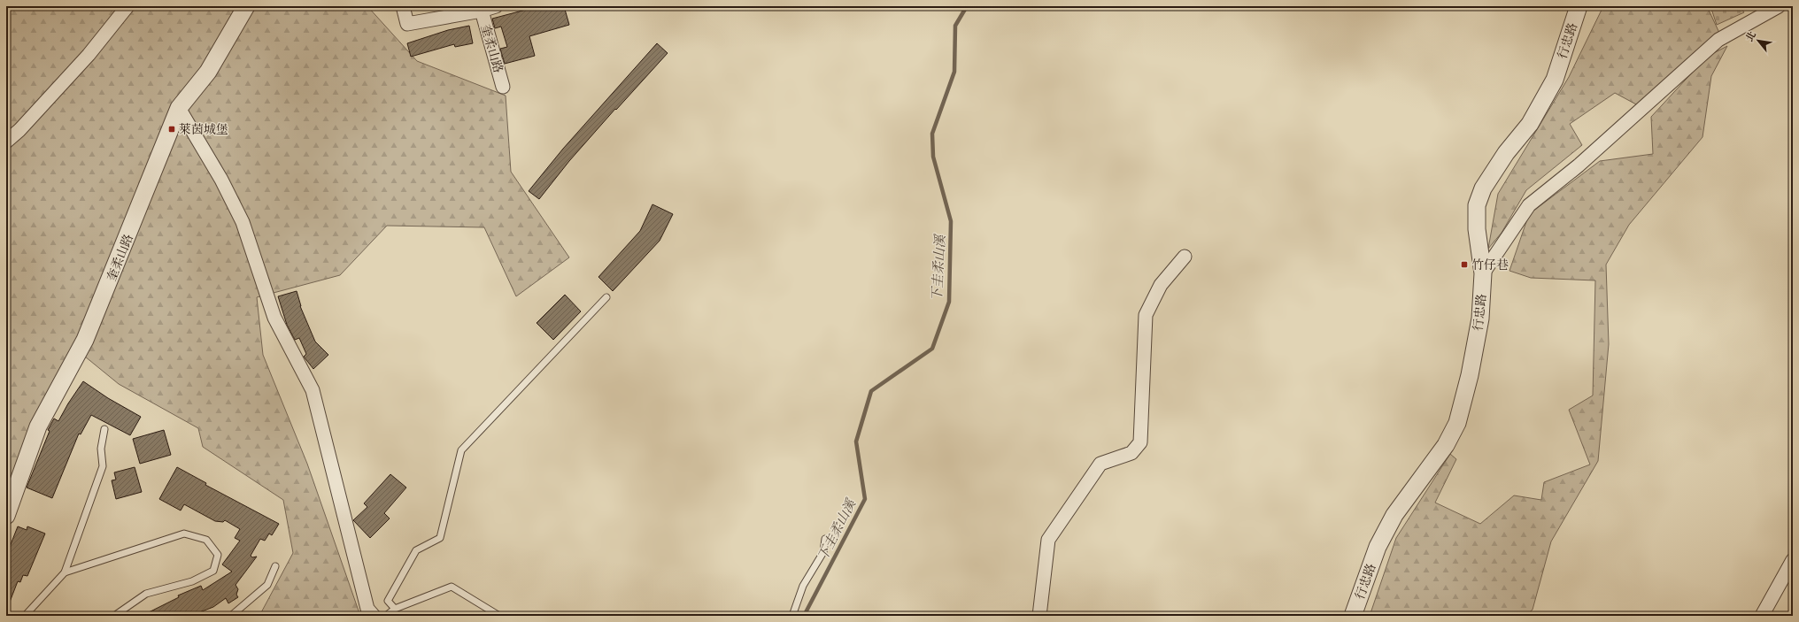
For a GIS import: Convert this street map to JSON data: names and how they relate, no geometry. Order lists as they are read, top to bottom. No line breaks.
{"streets":{"street":["行忠路","奎柔山路"]},"water":["下圭柔山溪"],"places":{"transit":["萊茵城堡","竹仔巷"]},"north":"top left"}
